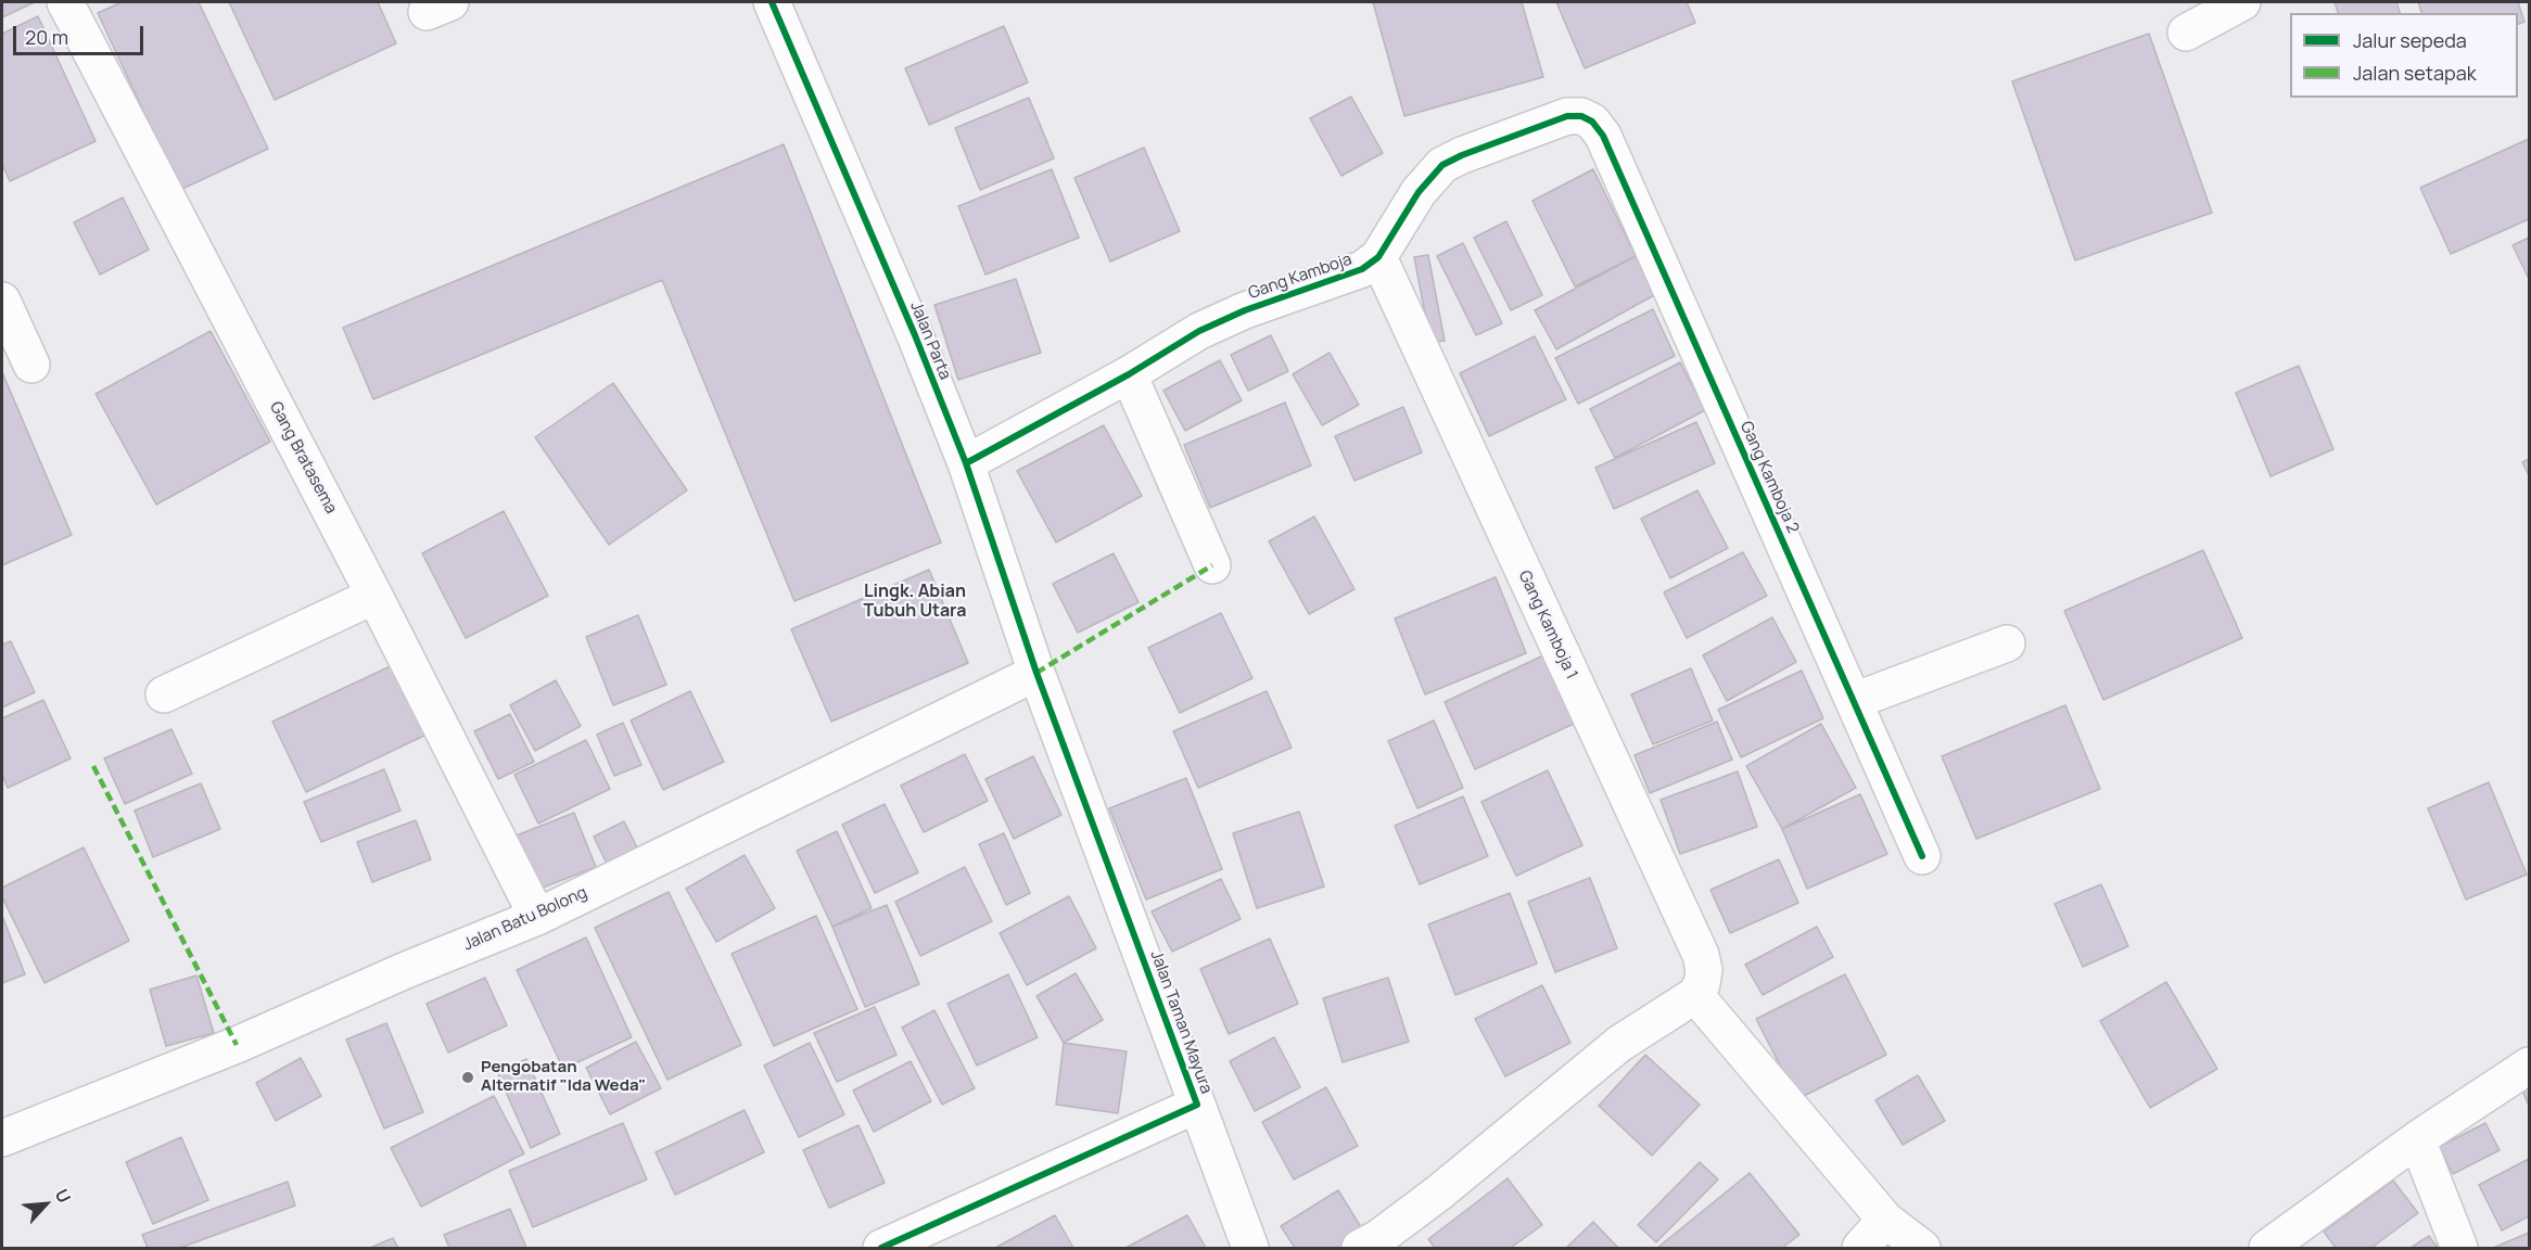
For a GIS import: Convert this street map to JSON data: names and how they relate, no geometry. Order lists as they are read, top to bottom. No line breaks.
{"streets":{"street":["Gang Kamboja","Jalan Parta","Gang Bratasema","Gang Kamboja 2","Gang Kamboja 1","Jalan Batu Bolong","Jalan Taman Mayura"]},"crossings":[["Gang Kamboja","Jalan Parta"],["Gang Kamboja","Gang Kamboja 2"],["Gang Kamboja","Gang Kamboja 1"],["Jalan Parta","Jalan Batu Bolong"],["Jalan Parta","Jalan Taman Mayura"],["Gang Bratasema","Jalan Batu Bolong"],["Jalan Batu Bolong","Jalan Taman Mayura"]],"districts":["Lingk. Abian Tubuh Utara"],"places":["Pengobatan Alternatif \"Ida Weda\""],"legend":["Jalur sepeda","Jalan setapak"],"scale_bar":"20 m","north":"top right"}
